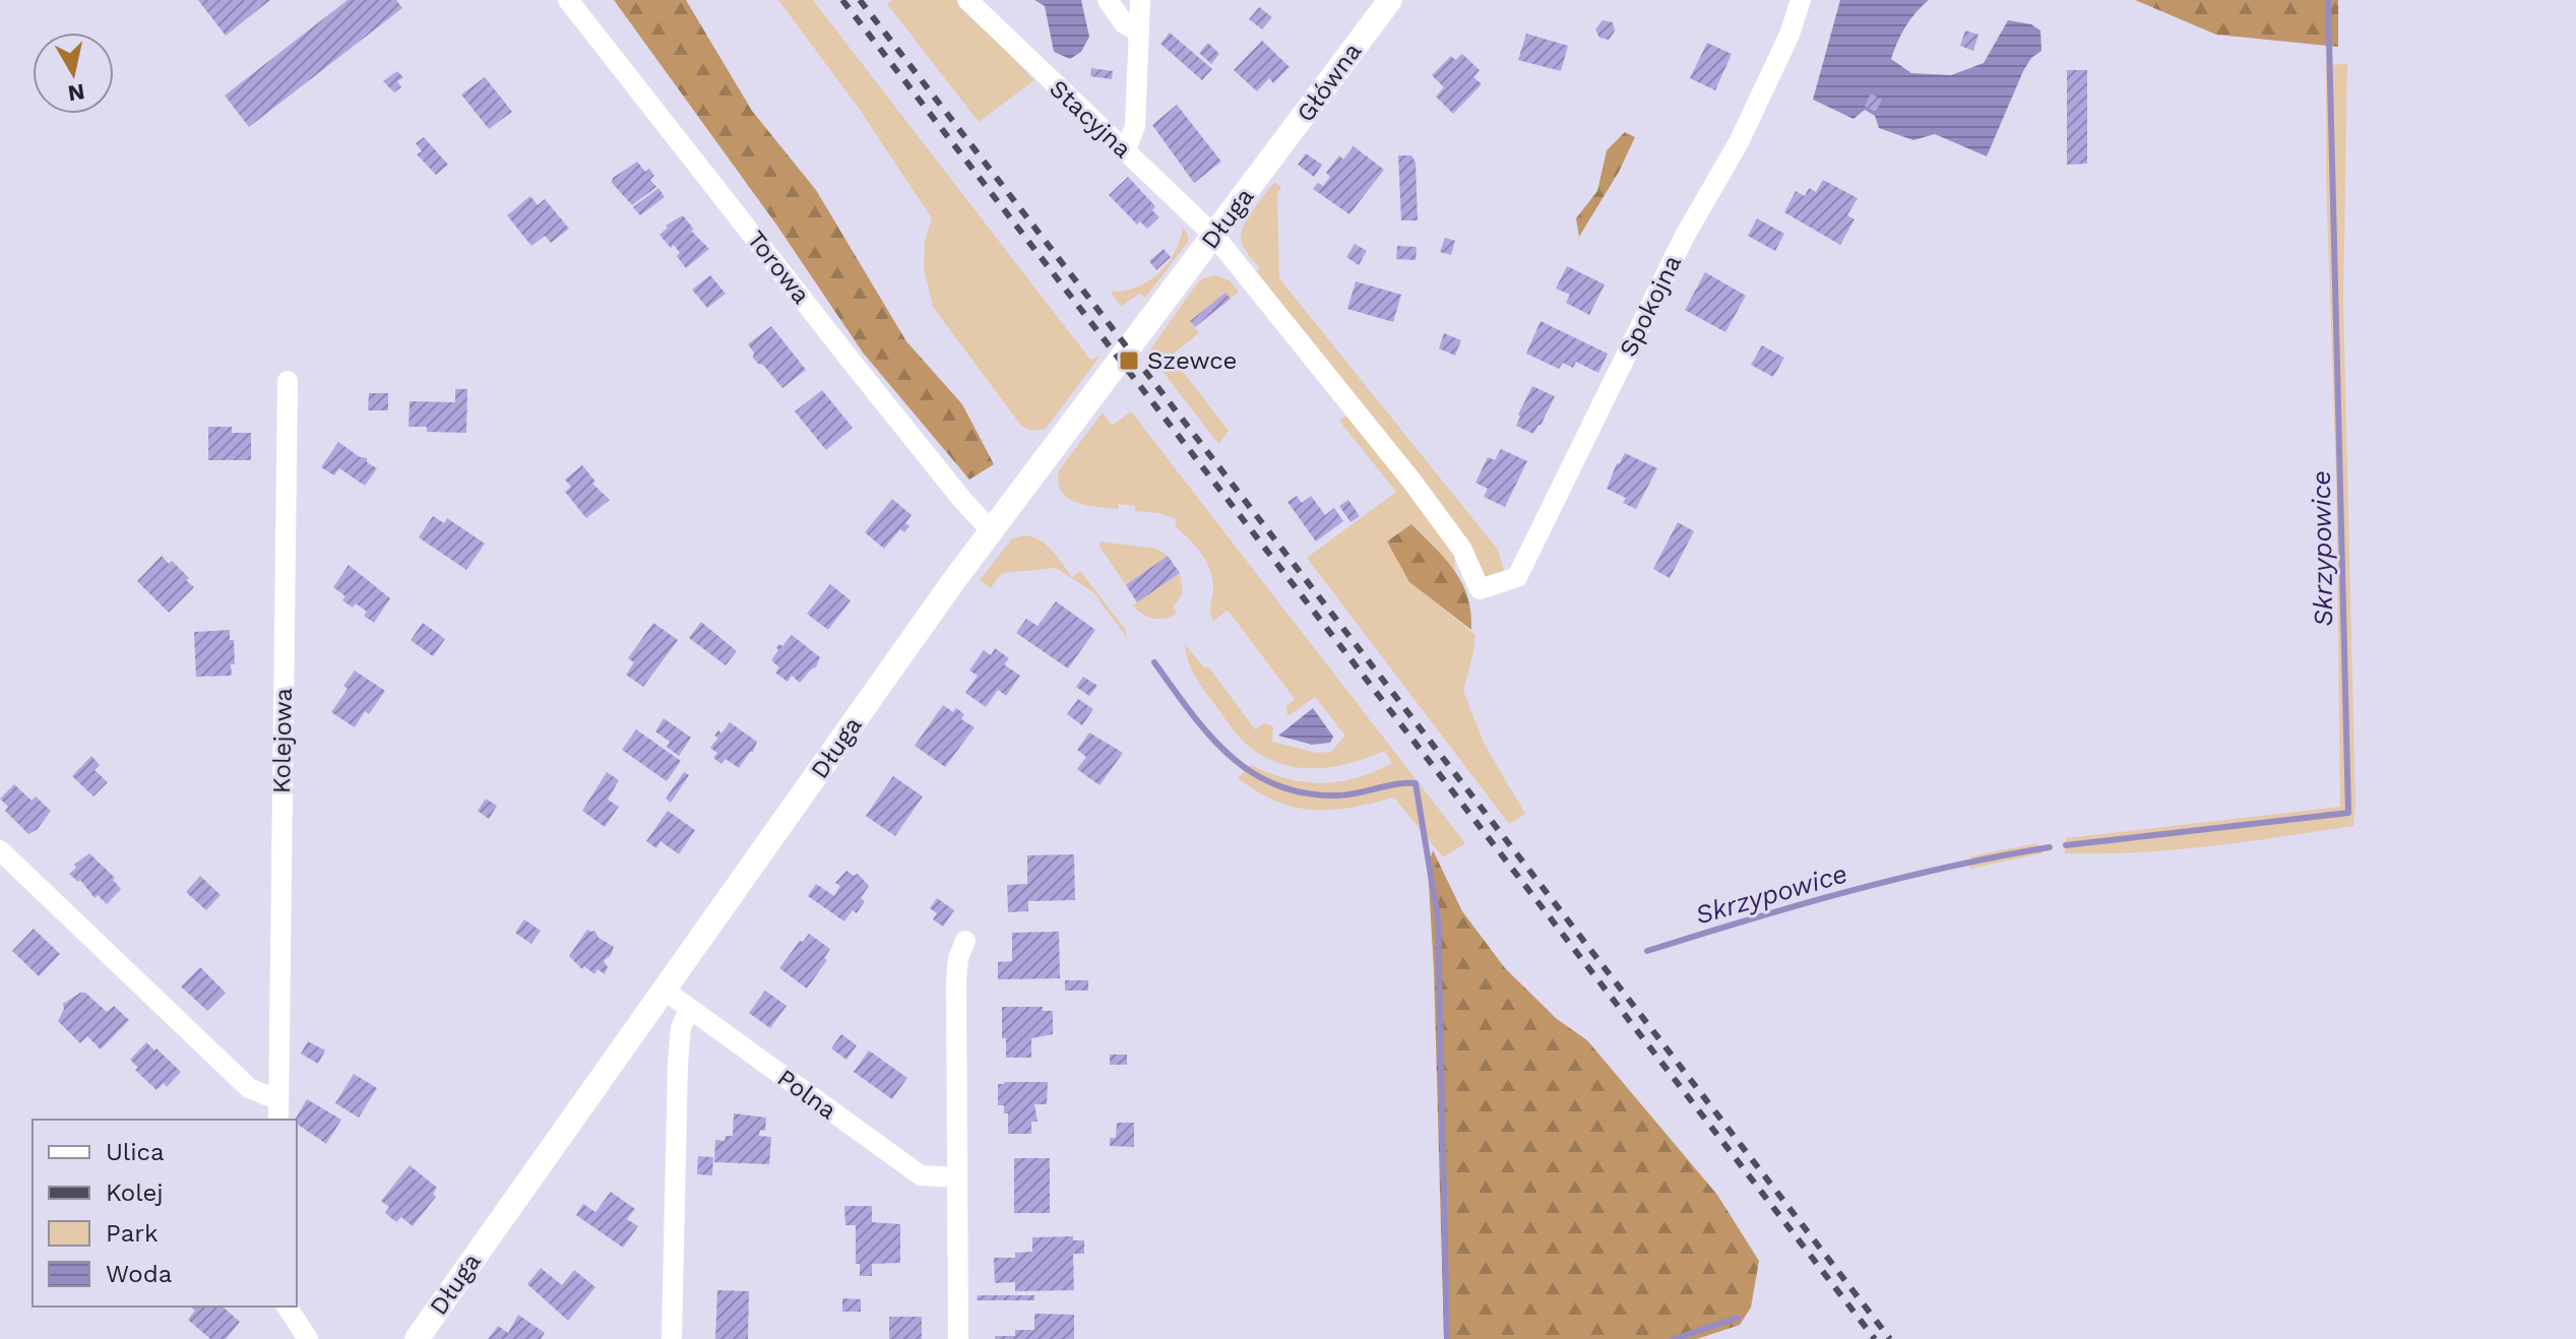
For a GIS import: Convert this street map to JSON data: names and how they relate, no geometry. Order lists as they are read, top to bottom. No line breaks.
{"streets":{"street":["Główna","Stacyjna","Długa","Torowa","Spokojna","Kolejowa","Polna"]},"crossings":[["Główna","Długa"],["Stacyjna","Długa"],["Stacyjna","Spokojna"],["Długa","Torowa"],["Długa","Polna"]],"water":["Skrzypowice"],"places":{"transit":["Szewce"]},"legend":["Ulica","Kolej","Park","Woda"],"north":"bottom"}
